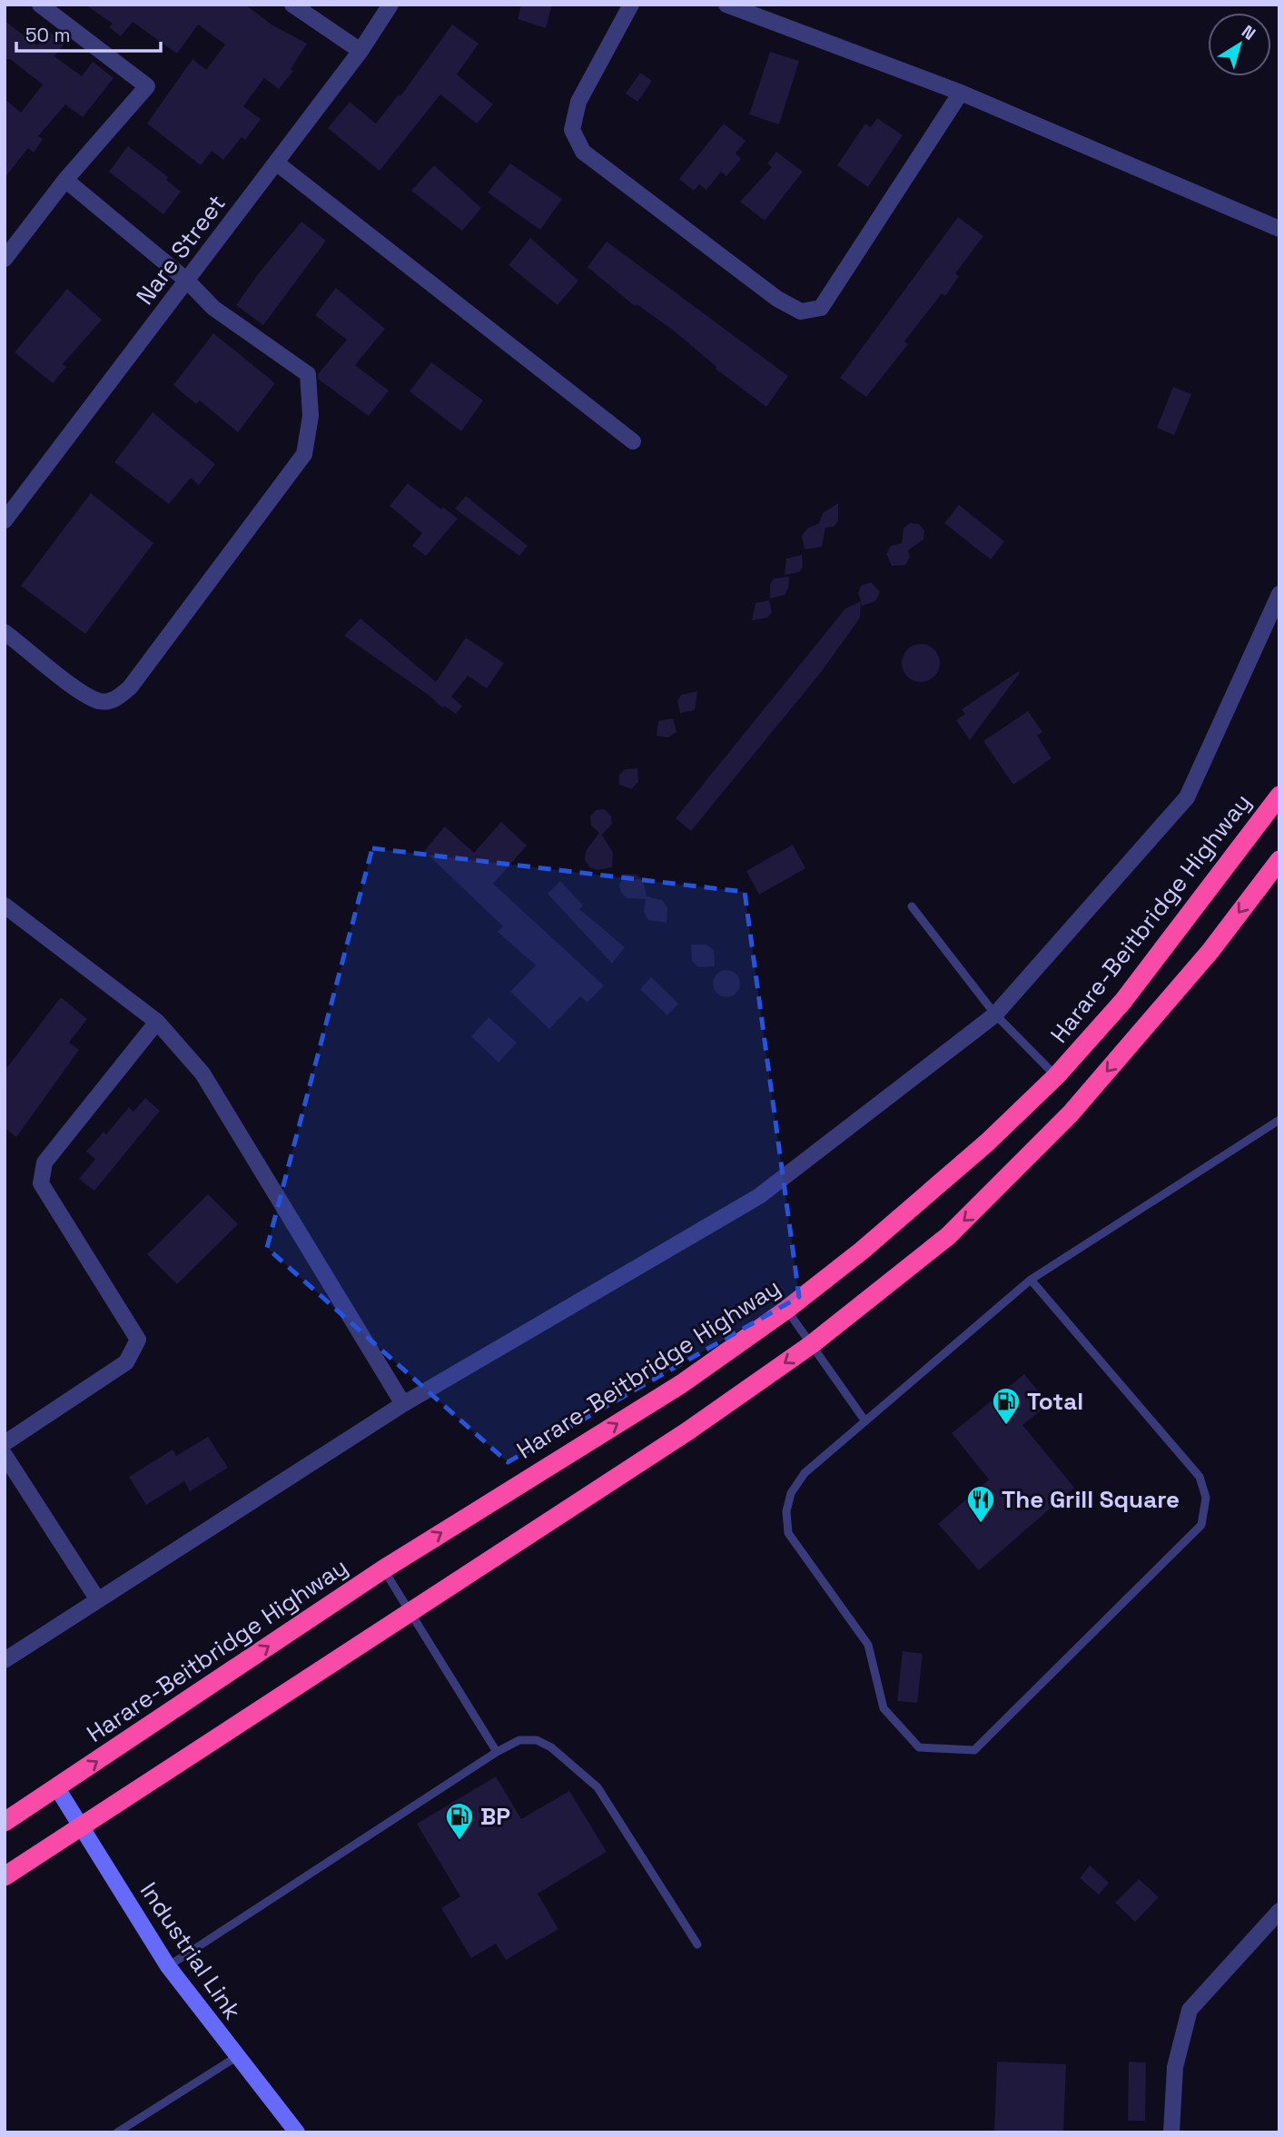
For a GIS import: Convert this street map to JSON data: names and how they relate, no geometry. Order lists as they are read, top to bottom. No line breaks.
{"streets":{"highway":["Harare-Beitbridge Highway"],"street":["Nare Street","Industrial Link"]},"crossings":[["Harare-Beitbridge Highway","Industrial Link"]],"places":{"fuel station":["Total","BP"],"restaurant":["The Grill Square"]},"scale_bar":"50 m","north":"top right"}
